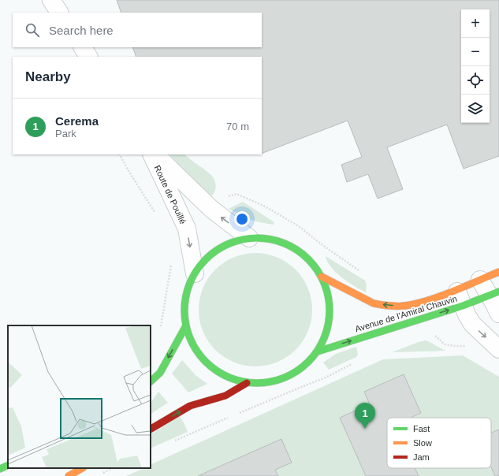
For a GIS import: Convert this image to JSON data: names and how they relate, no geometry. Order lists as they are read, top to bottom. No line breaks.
{"streets":{"main road":["Avenue de l'Amiral Chauvin"],"street":["Route de Pouillé"]},"legend":["Fast","Slow","Jam"],"page":{"map_buttons":["+","−"],"search":"Search here","heading":"Nearby","list":[{"mark":"1","name":"Cerema","note":"Park","value":"70 m"}],"pins":"1"}}
